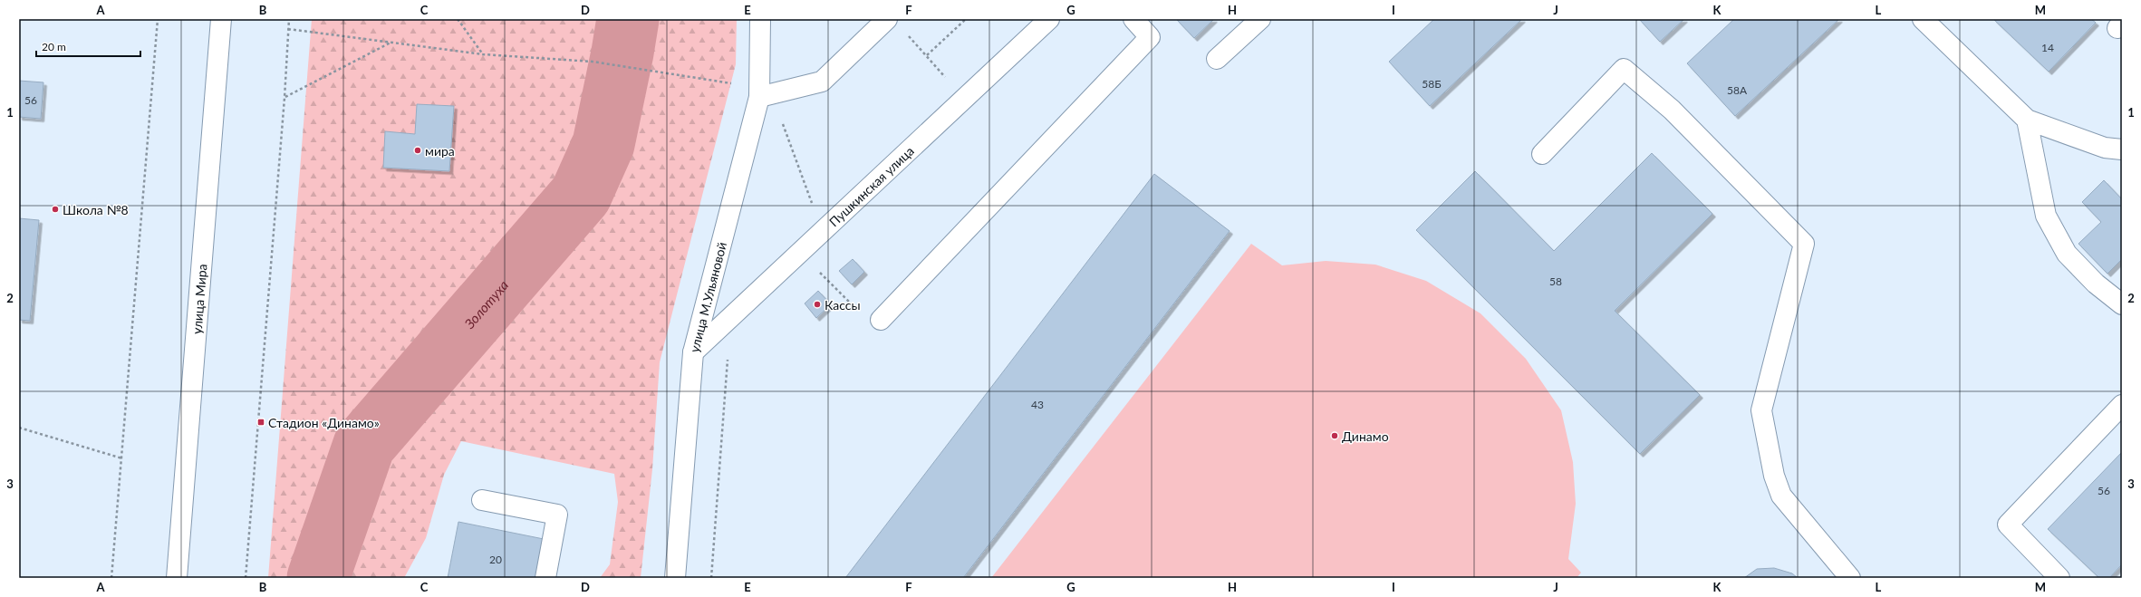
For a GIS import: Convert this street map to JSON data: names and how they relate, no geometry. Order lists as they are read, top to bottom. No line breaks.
{"streets":{"street":["Пушкинская улица","улица М.Ульяновой","улица Мира"]},"crossings":[["Пушкинская улица","улица М.Ульяновой"]],"water":["Золотуха"],"places":{"other":["мира","Школа №8","Кассы","Динамо"],"transit":["Стадион «Динамо»"]},"house_numbers":["14","58Б","58А","56","58","43","56","20"],"scale_bar":"20 m","grid":{"columns":["A","B","C","D","E","F","G","H","I","J","K","L","M"],"rows":["1","2","3"]}}
